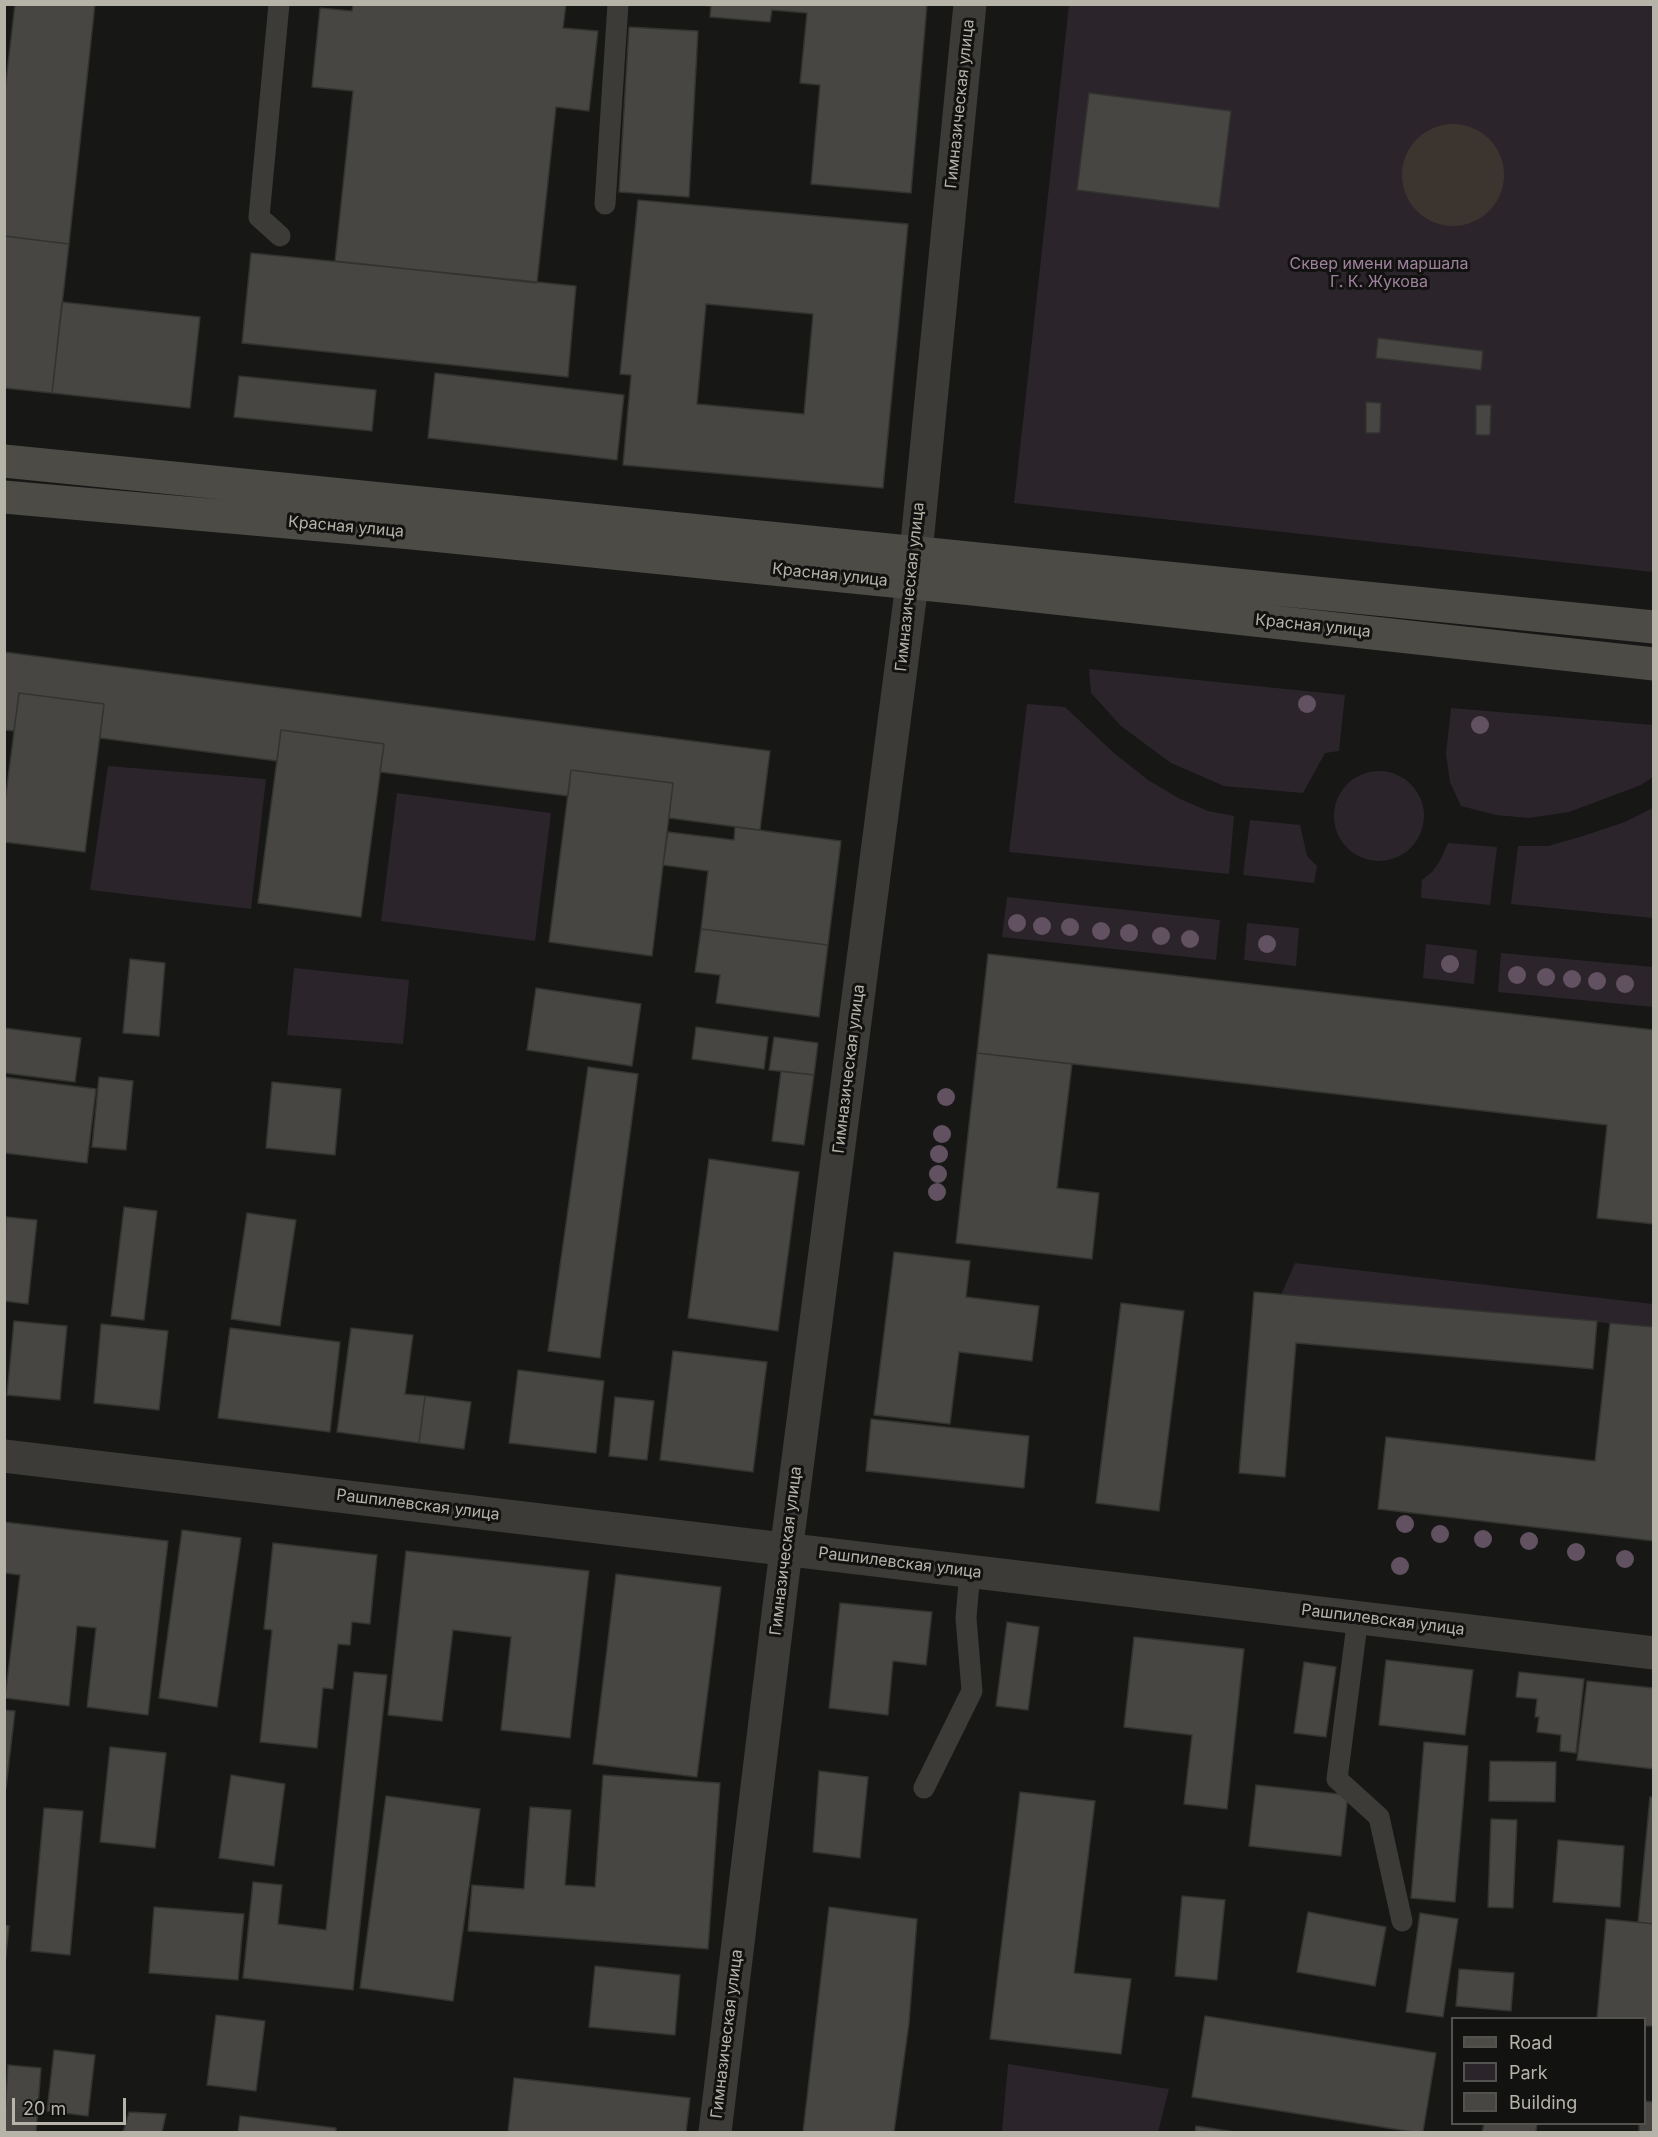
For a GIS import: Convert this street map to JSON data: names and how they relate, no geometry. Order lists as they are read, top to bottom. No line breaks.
{"streets":{"main road":["Красная улица"],"street":["Гимназическая улица","Рашпилевская улица"]},"crossings":[["Гимназическая улица","Красная улица"],["Гимназическая улица","Рашпилевская улица"]],"parks":["Сквер имени маршала Г. К. Жукова"],"legend":["Road","Park","Building"],"scale_bar":"20 m"}
